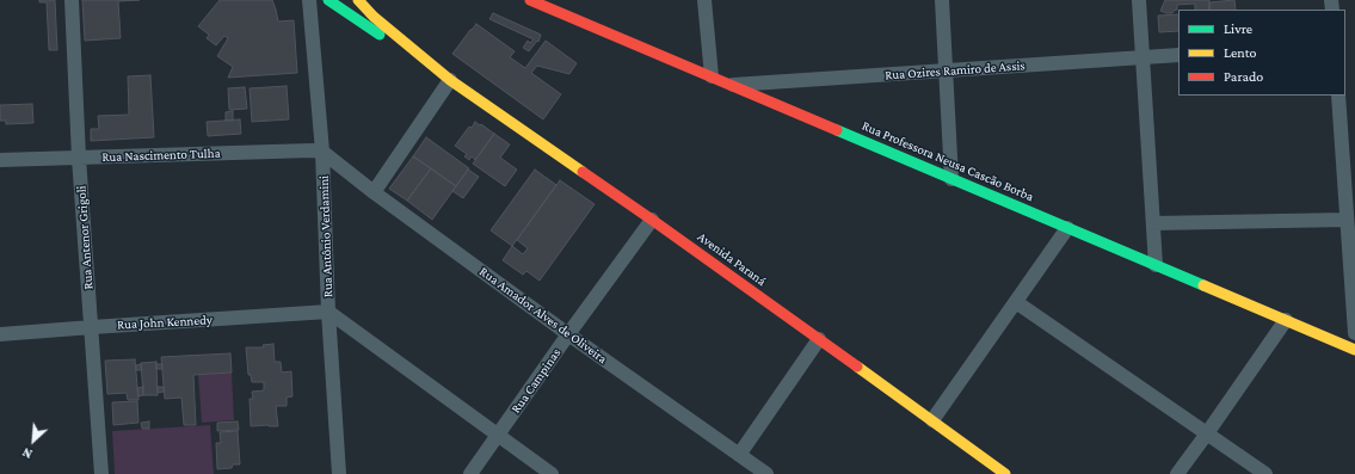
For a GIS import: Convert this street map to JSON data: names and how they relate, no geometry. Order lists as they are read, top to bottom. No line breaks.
{"streets":{"street":["Rua Ozires Ramiro de Assis","Rua Nascimento Tulha","Rua Professora Neusa Cascão Borba","Rua Antônio Verdamini","Rua Antenor Grigoli","Avenida Paraná","Rua Amador Alves de Oliveira","Rua John Kennedy","Rua Campinas"]},"crossings":[["Rua Ozires Ramiro de Assis","Rua Professora Neusa Cascão Borba"],["Rua Nascimento Tulha","Rua Antônio Verdamini"],["Rua Nascimento Tulha","Rua Antenor Grigoli"],["Rua Nascimento Tulha","Rua Amador Alves de Oliveira"],["Rua Antônio Verdamini","Rua Amador Alves de Oliveira"],["Rua Antônio Verdamini","Rua John Kennedy"],["Rua Antenor Grigoli","Rua John Kennedy"],["Avenida Paraná","Rua Campinas"],["Rua Amador Alves de Oliveira","Rua Campinas"]],"legend":["Livre","Lento","Parado"],"north":"bottom left"}
